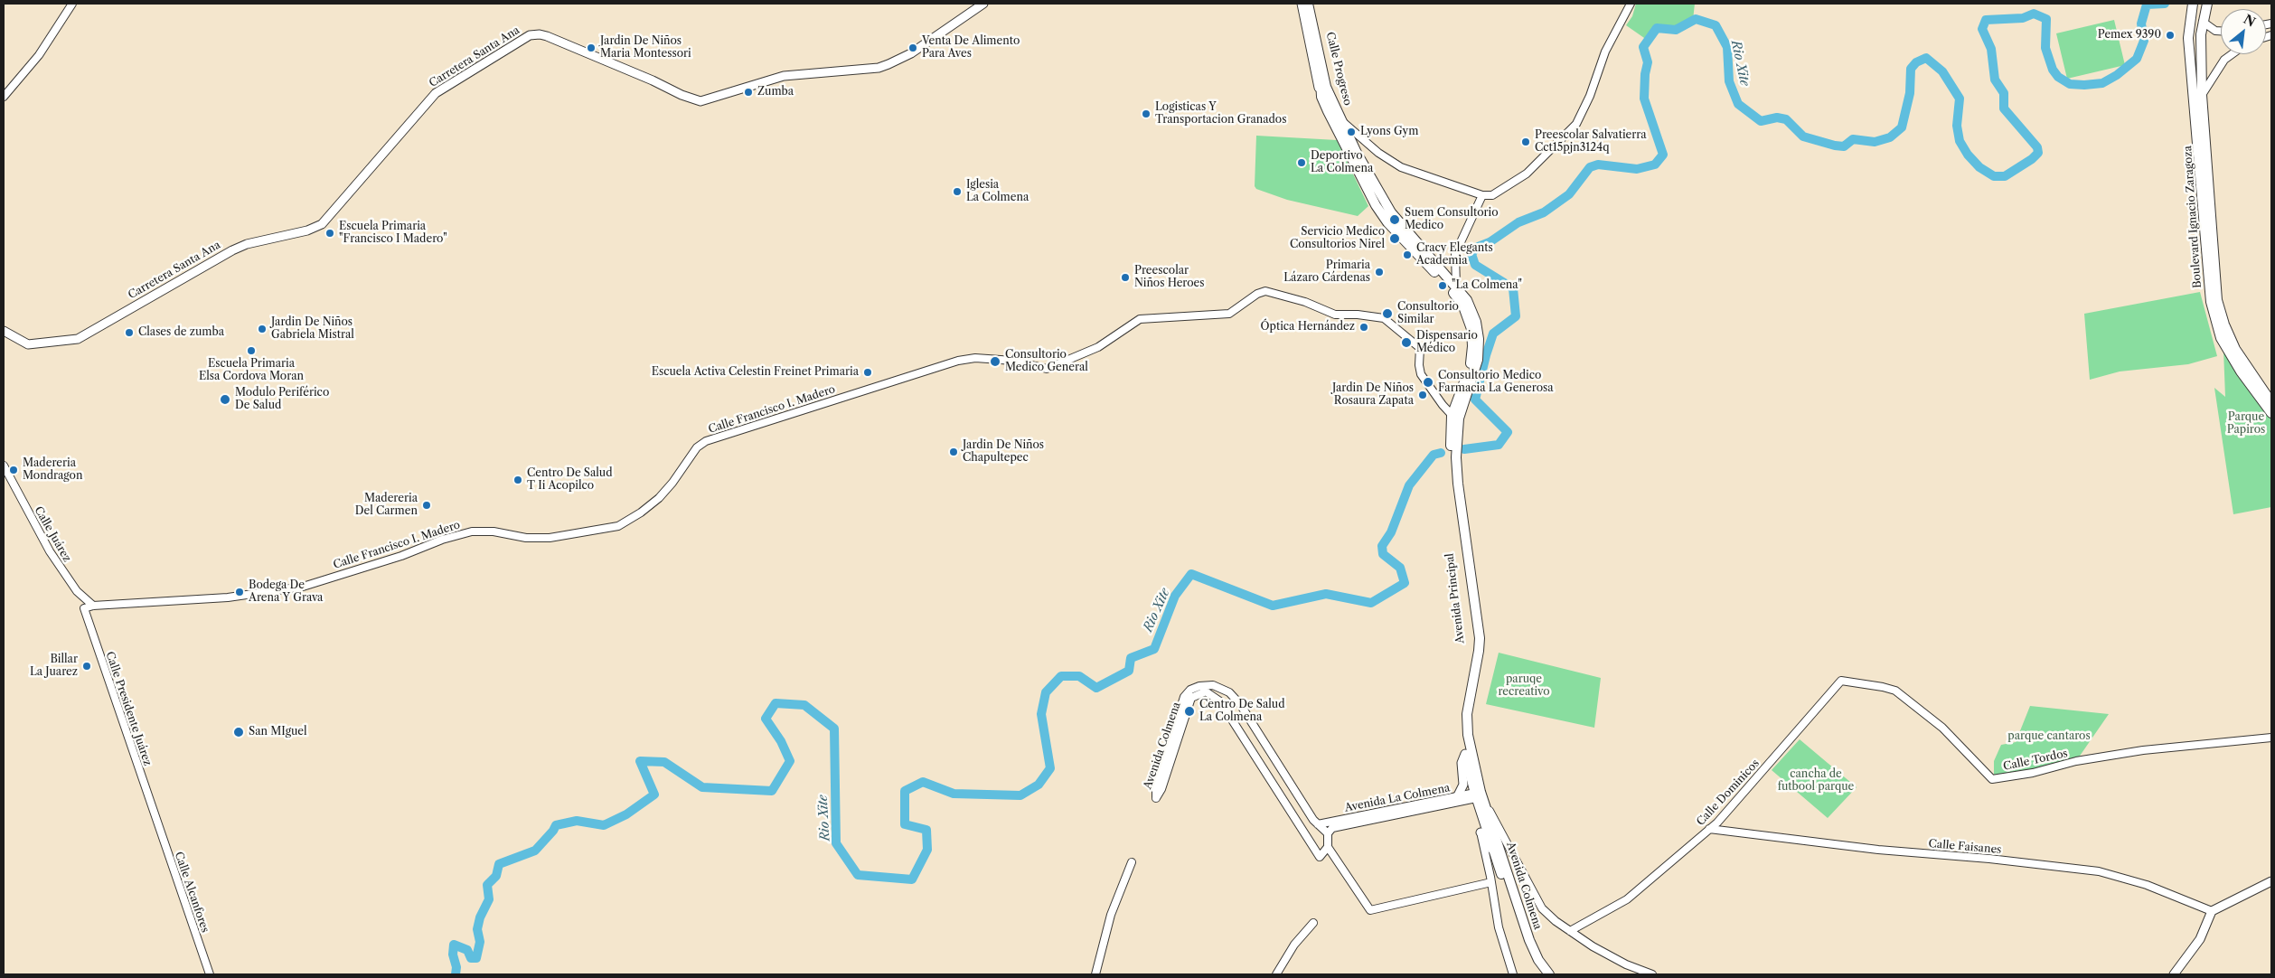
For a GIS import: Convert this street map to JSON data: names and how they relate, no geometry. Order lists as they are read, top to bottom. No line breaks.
{"streets":{"main road":["Carretera Santa Ana","Calle Progreso","Boulevard Ignacio Zaragoza","Avenida Principal","Avenida Colmena"],"street":["Calle Francisco I. Madero","Calle Juárez","Calle Presidente Juárez","Calle Tordos","Calle Dominicos","Avenida La Colmena","Calle Faisanes","Calle Alcanfores"]},"crossings":[["Calle Progreso","Calle Francisco I. Madero"],["Calle Progreso","Avenida Principal"],["Calle Francisco I. Madero","Calle Juárez"],["Calle Francisco I. Madero","Avenida Principal"],["Calle Francisco I. Madero","Calle Presidente Juárez"],["Avenida Principal","Avenida Colmena"],["Avenida Principal","Avenida La Colmena"],["Calle Presidente Juárez","Calle Alcanfores"],["Avenida Colmena","Avenida La Colmena"],["Calle Tordos","Calle Dominicos"],["Calle Dominicos","Calle Faisanes"]],"water":["Rio Xite"],"parks":["Parque Papiros","paruqe recreativo","parque cantaros","cancha de futbool parque"],"places":["Pemex 9390","Jardin De Niños Maria Montessori","Venta De Alimento Para Aves","Zumba","Logisticas Y Transportacion Granados","Lyons Gym","Preescolar Salvatierra Cct15pjn3124q","Deportivo La Colmena","Iglesia La Colmena","Suem Consultorio Medico","Escuela Primaria \"Francisco I Madero\"","Servicio Medico Consultorios Nirel","Cracy Elegants Academia","Primaria Lázaro Cárdenas","Preescolar Niños Heroes","\"La Colmena\"","Consultorio Similar","Óptica Hernández","Jardin De Niños Gabriela Mistral","Clases de zumba","Dispensario Médico","Escuela Primaria Elsa Cordova Moran","Consultorio Medico General","Escuela Activa Celestin Freinet Primaria","Consultorio Medico Farmacia La Generosa","Jardin De Niños Rosaura Zapata","Modulo Periférico De Salud","Jardin De Niños Chapultepec","Madereria Mondragon","Centro De Salud T Ii Acopilco","Madereria Del Carmen","Bodega De Arena Y Grava","Billar La Juarez","Centro De Salud La Colmena","San MIguel"],"north":"top right"}
